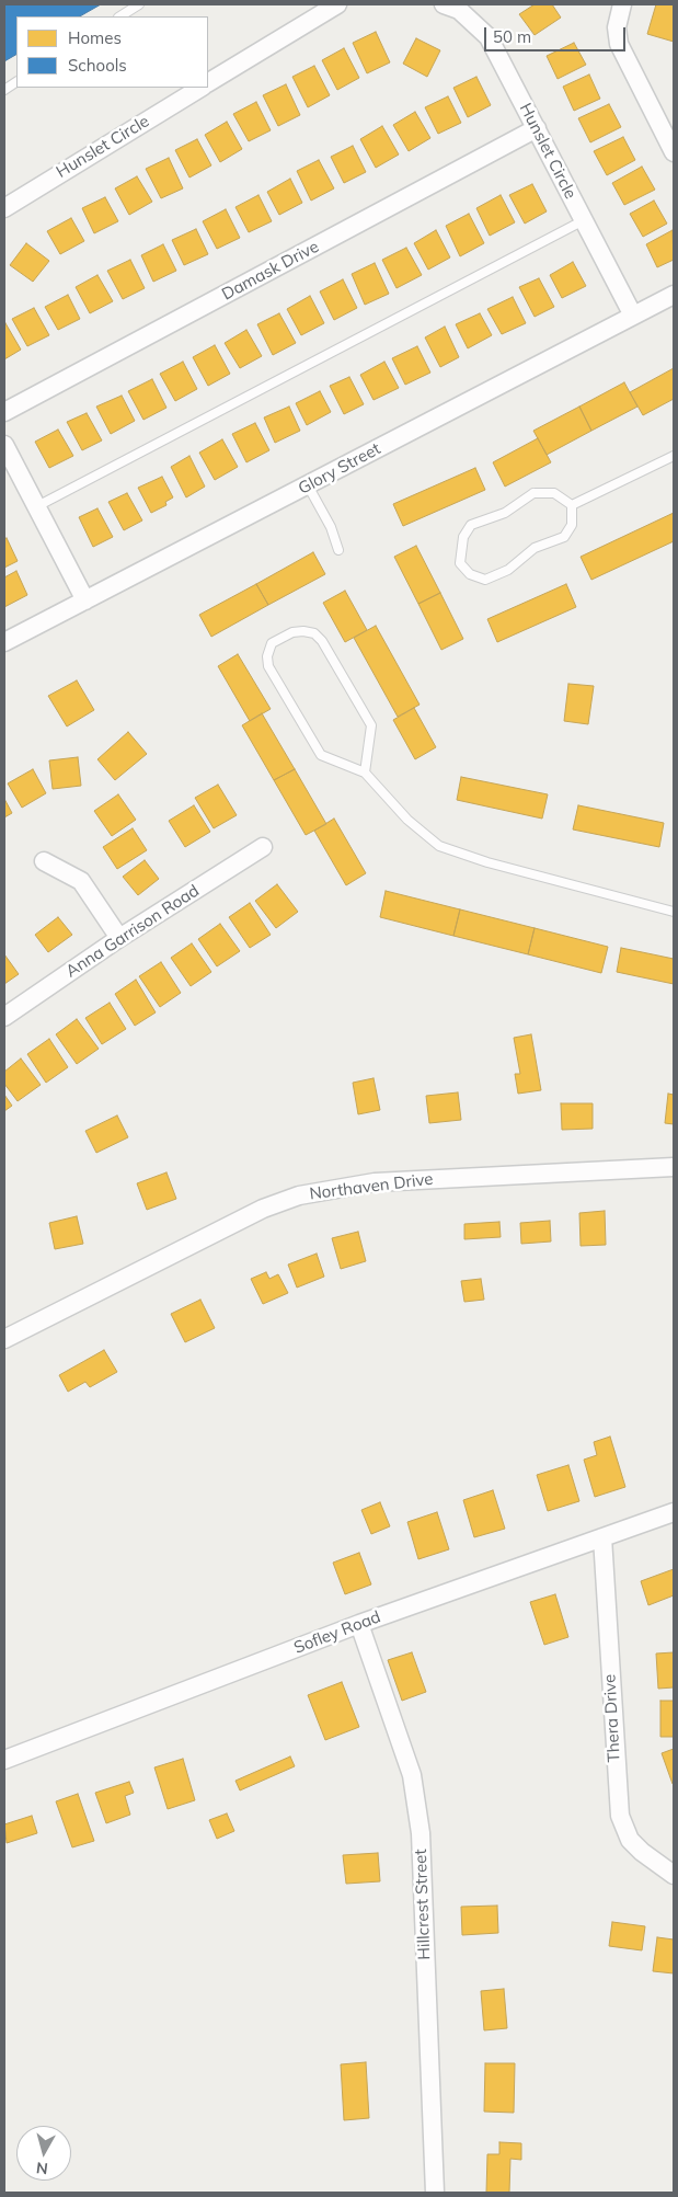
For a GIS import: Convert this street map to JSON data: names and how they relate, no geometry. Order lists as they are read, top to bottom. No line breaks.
{"streets":{"street":["Hunslet Circle","Damask Drive","Glory Street","Anna Garrison Road","Northaven Drive","Sofley Road","Thera Drive","Hillcrest Street"]},"crossings":[["Hunslet Circle","Damask Drive"],["Hunslet Circle","Glory Street"],["Sofley Road","Thera Drive"],["Sofley Road","Hillcrest Street"]],"legend":["Homes","Schools"],"scale_bar":"50 m","north":"bottom"}
